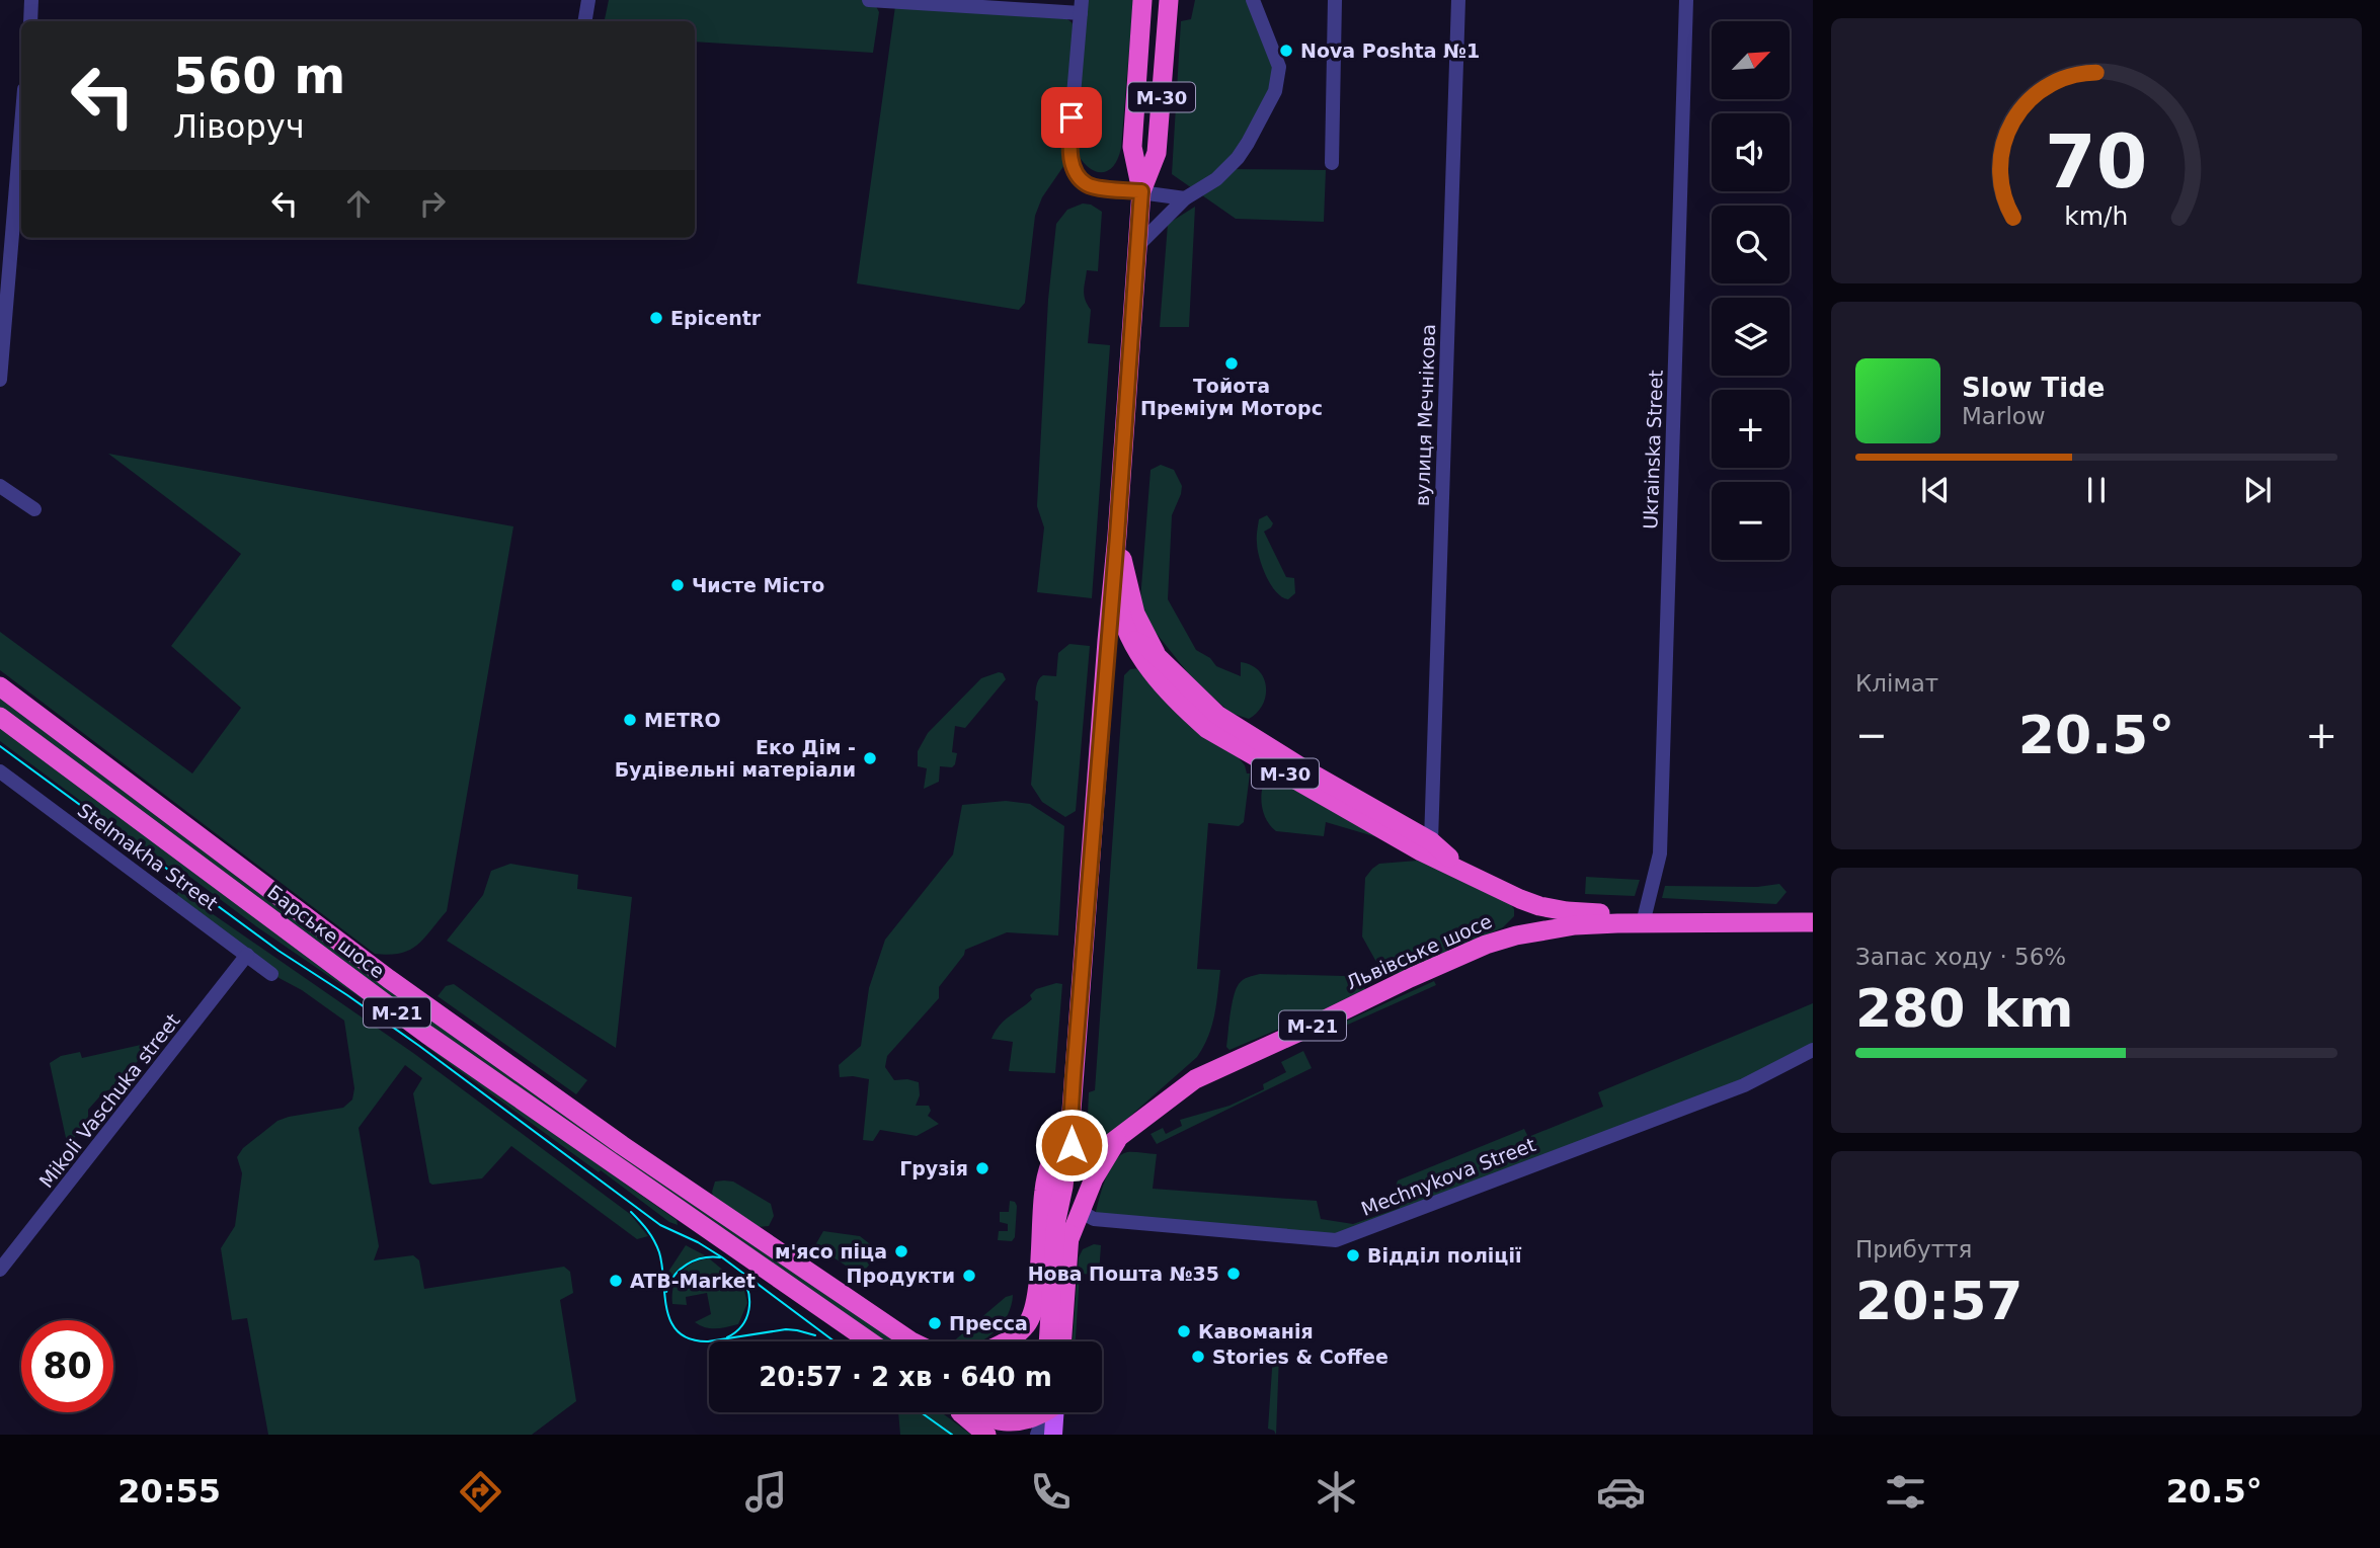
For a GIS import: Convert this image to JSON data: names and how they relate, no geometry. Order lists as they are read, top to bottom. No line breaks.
{"streets":{"highway":["М-30","Барське шосе","Львівське шосе","М-21"],"street":["вулиця Мечнікова","Ukrainska Street","Stelmakha Street","Mikoli Vaschuka street","Mechnykova Street"]},"crossings":[["М-30","М-21"],["вулиця Мечнікова","М-21"],["Ukrainska Street","М-21"],["Stelmakha Street","Mikoli Vaschuka street"],["Львівське шосе","М-21"],["М-21","Mechnykova Street"]],"places":["Nova Poshta №1","Epicentr","Тойота Преміум Моторс","Чисте Місто","METRO","Еко Дім - Будівельні матеріали","Грузія","м'ясо піца","Відділ поліції","Нова Пошта №35","Продукти","ATB-Market","Пресса","Кавоманія","Stories & Coffee"],"north":"top right","page":{"map_buttons":["+","−"],"turn":["560 m","Ліворуч"],"song":["Slow Tide","Marlow"],"tile":["Клімат",["Запас ходу · 56%","280 km"],["Прибуття","20:57"]],"heat":["−","20.5°","+"],"limit":"80","trip":"20:57 · 2 хв · 640 m","tabs":["20:55","20.5°"],"gauge":["70","km/h"]}}
